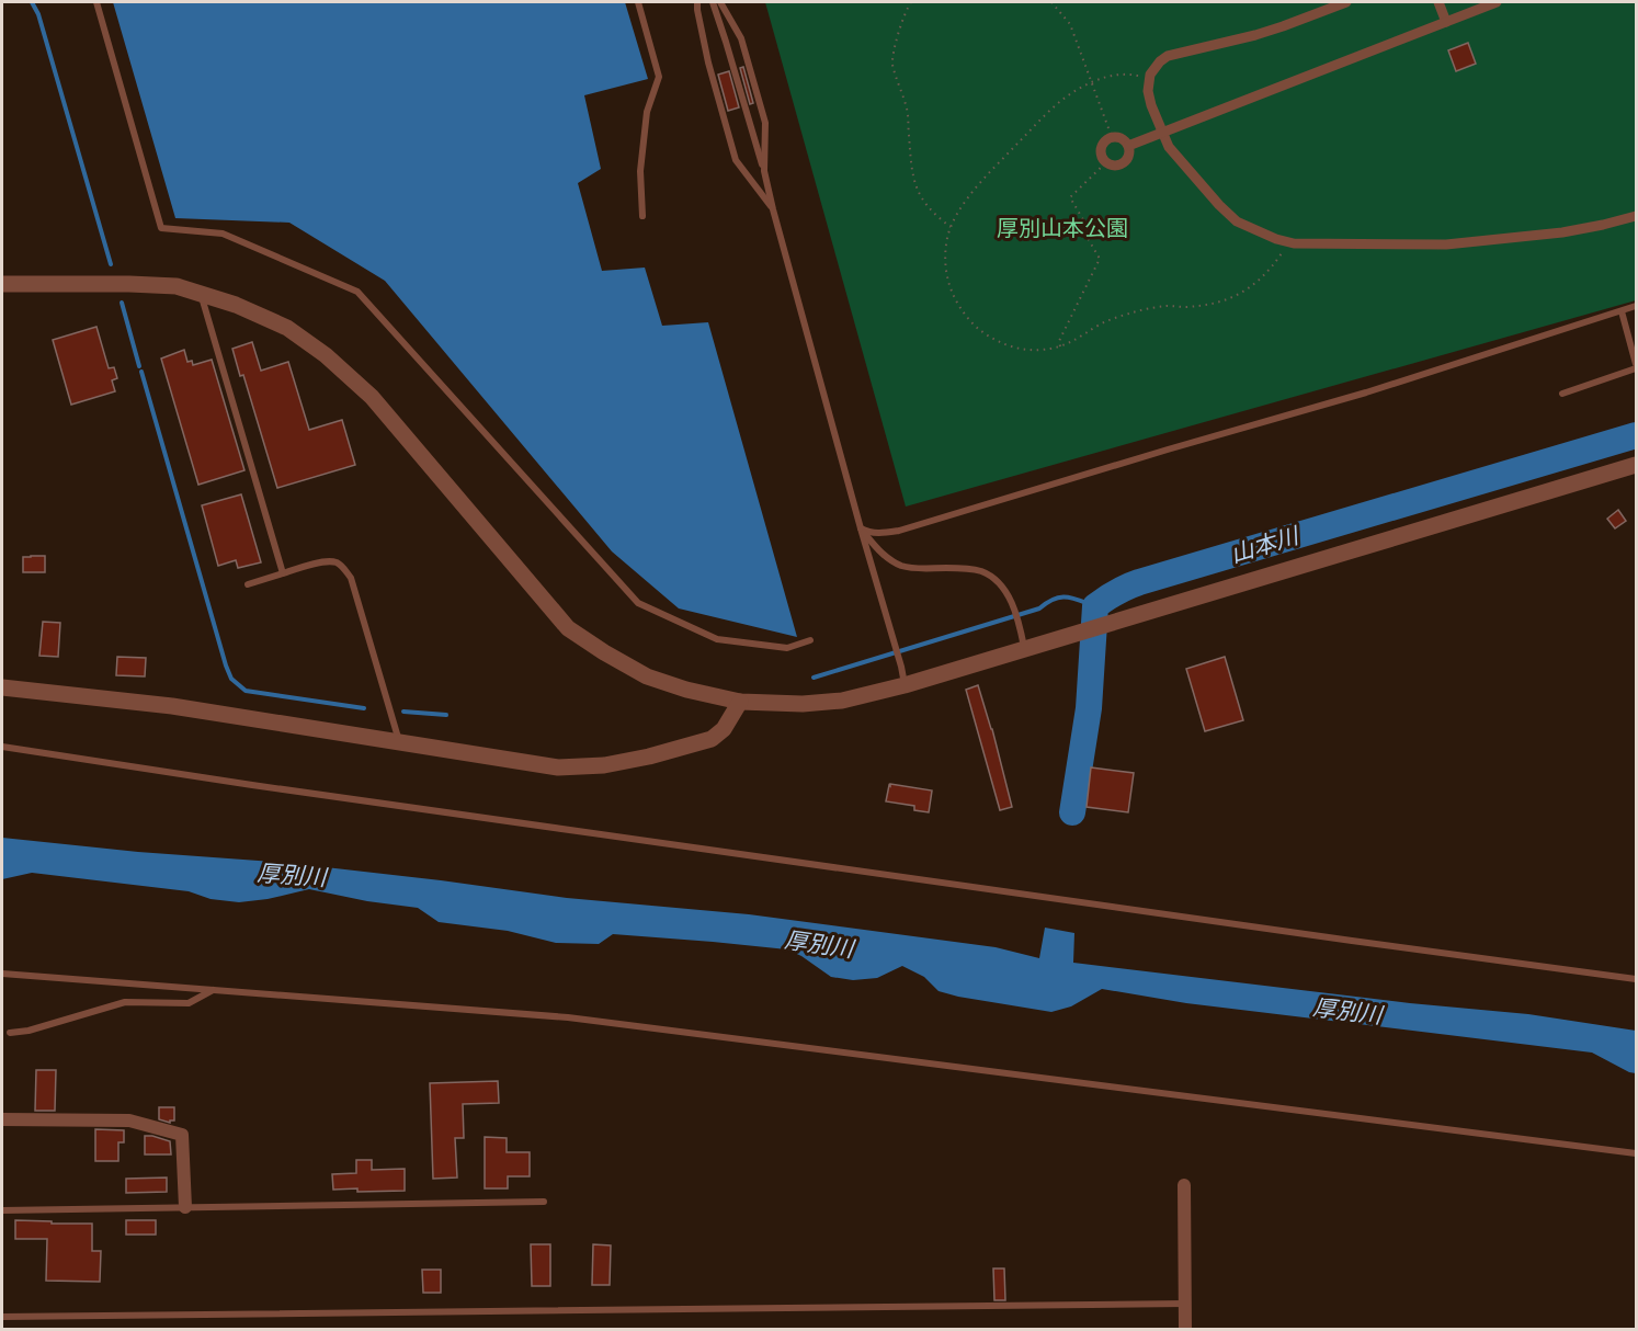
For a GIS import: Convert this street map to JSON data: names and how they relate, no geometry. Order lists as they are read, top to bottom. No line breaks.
{"water":["山本川","厚別川"],"parks":["厚別山本公園"]}
